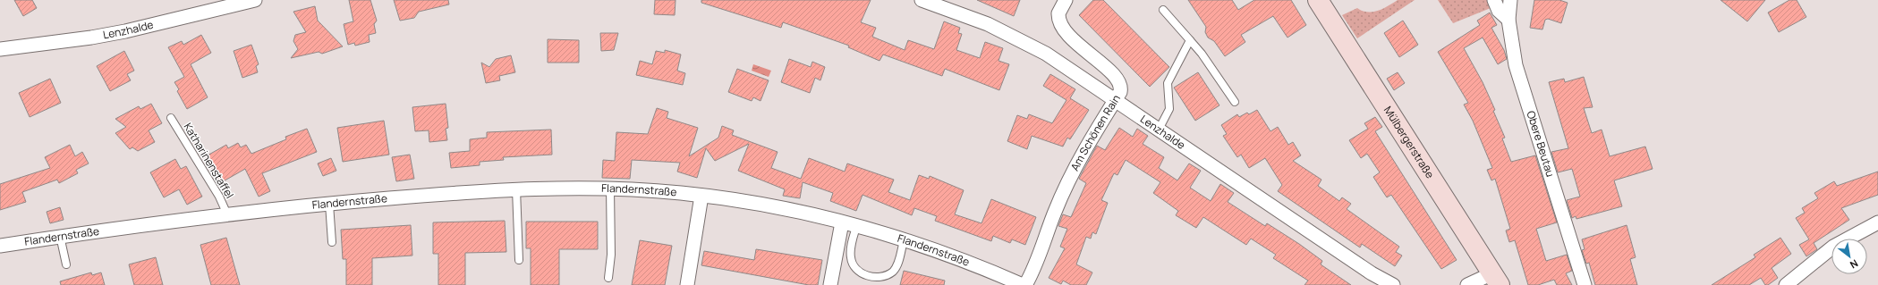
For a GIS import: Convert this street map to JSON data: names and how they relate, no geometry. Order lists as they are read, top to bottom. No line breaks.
{"streets":{"street":["Lenzhalde","Am Schönen Rain","Mülbergerstraße","Obere Beutau","Flandernstraße"],"lane":["Katharinenstaffel"]},"crossings":[["Lenzhalde","Am Schönen Rain"],["Katharinenstaffel","Flandernstraße"]],"north":"bottom right"}
